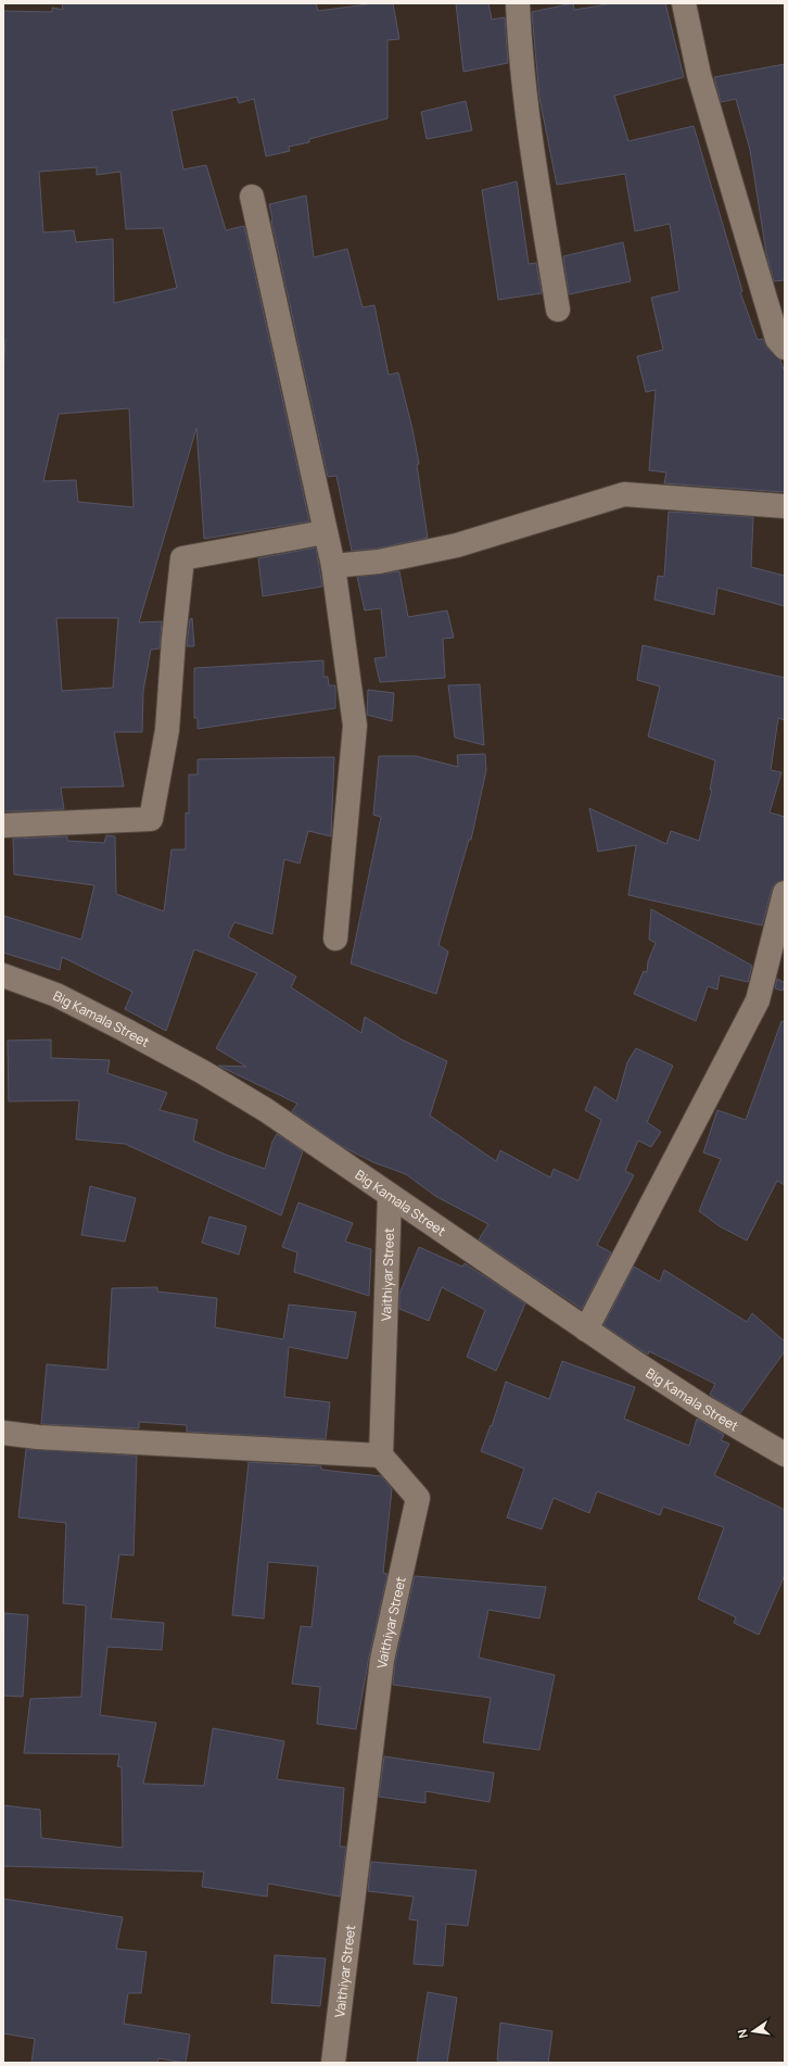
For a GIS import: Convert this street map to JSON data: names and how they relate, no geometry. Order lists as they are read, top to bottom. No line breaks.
{"streets":{"street":["Big Kamala Street","Vaithiyar Street"]},"crossings":[["Big Kamala Street","Vaithiyar Street"]],"north":"left"}
